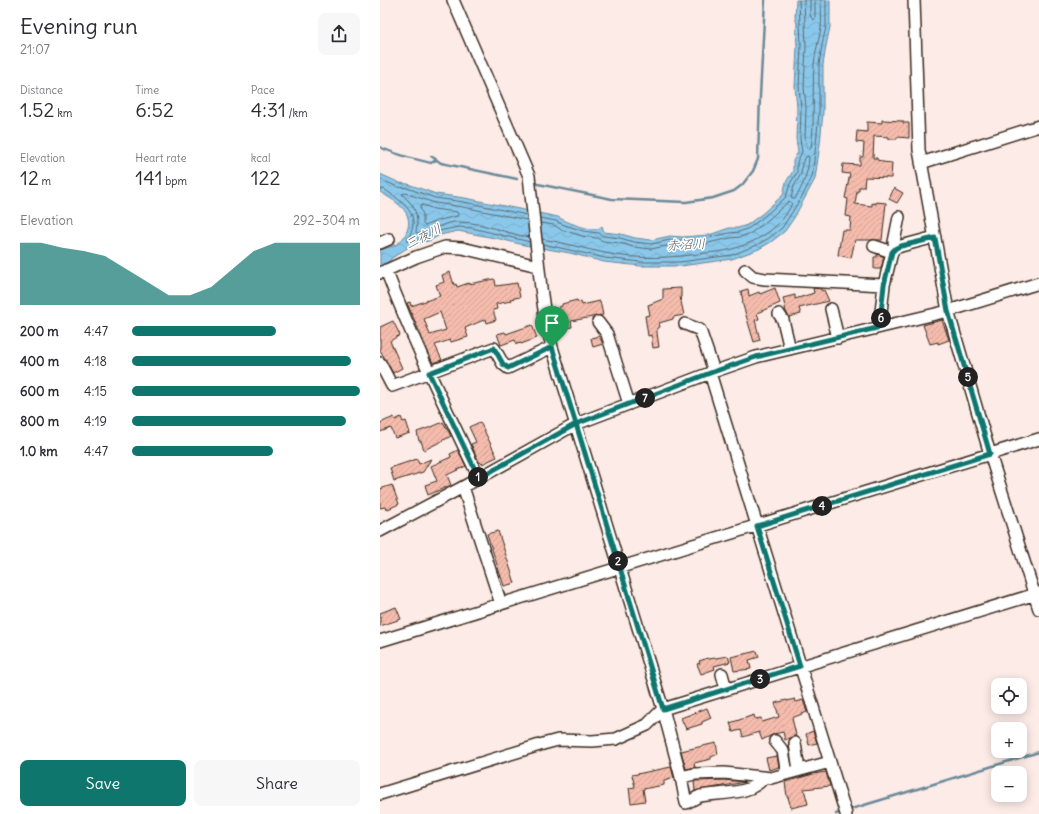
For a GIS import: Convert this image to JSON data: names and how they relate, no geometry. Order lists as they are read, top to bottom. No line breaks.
{"water":["三夜川","赤沼川"],"page":{"heading":["Evening run","21:07"],"stats":[["Distance","1.52 km"],["Time","6:52"],["Pace","4:31 /km"],["Elevation","12 m"],["Heart rate","141 bpm"],["kcal","122"]],"chart":["Elevation","292–304 m"],"pins":["6","5","7","1","4","2","3"],"list":[{"name":"200 m","note":"4:47"},{"name":"400 m","note":"4:18"},{"name":"600 m","note":"4:15"},{"name":"800 m","note":"4:19"},{"name":"1.0 km","note":"4:47"}],"map_buttons":["+","−"],"buttons":["Save","Share"]}}
